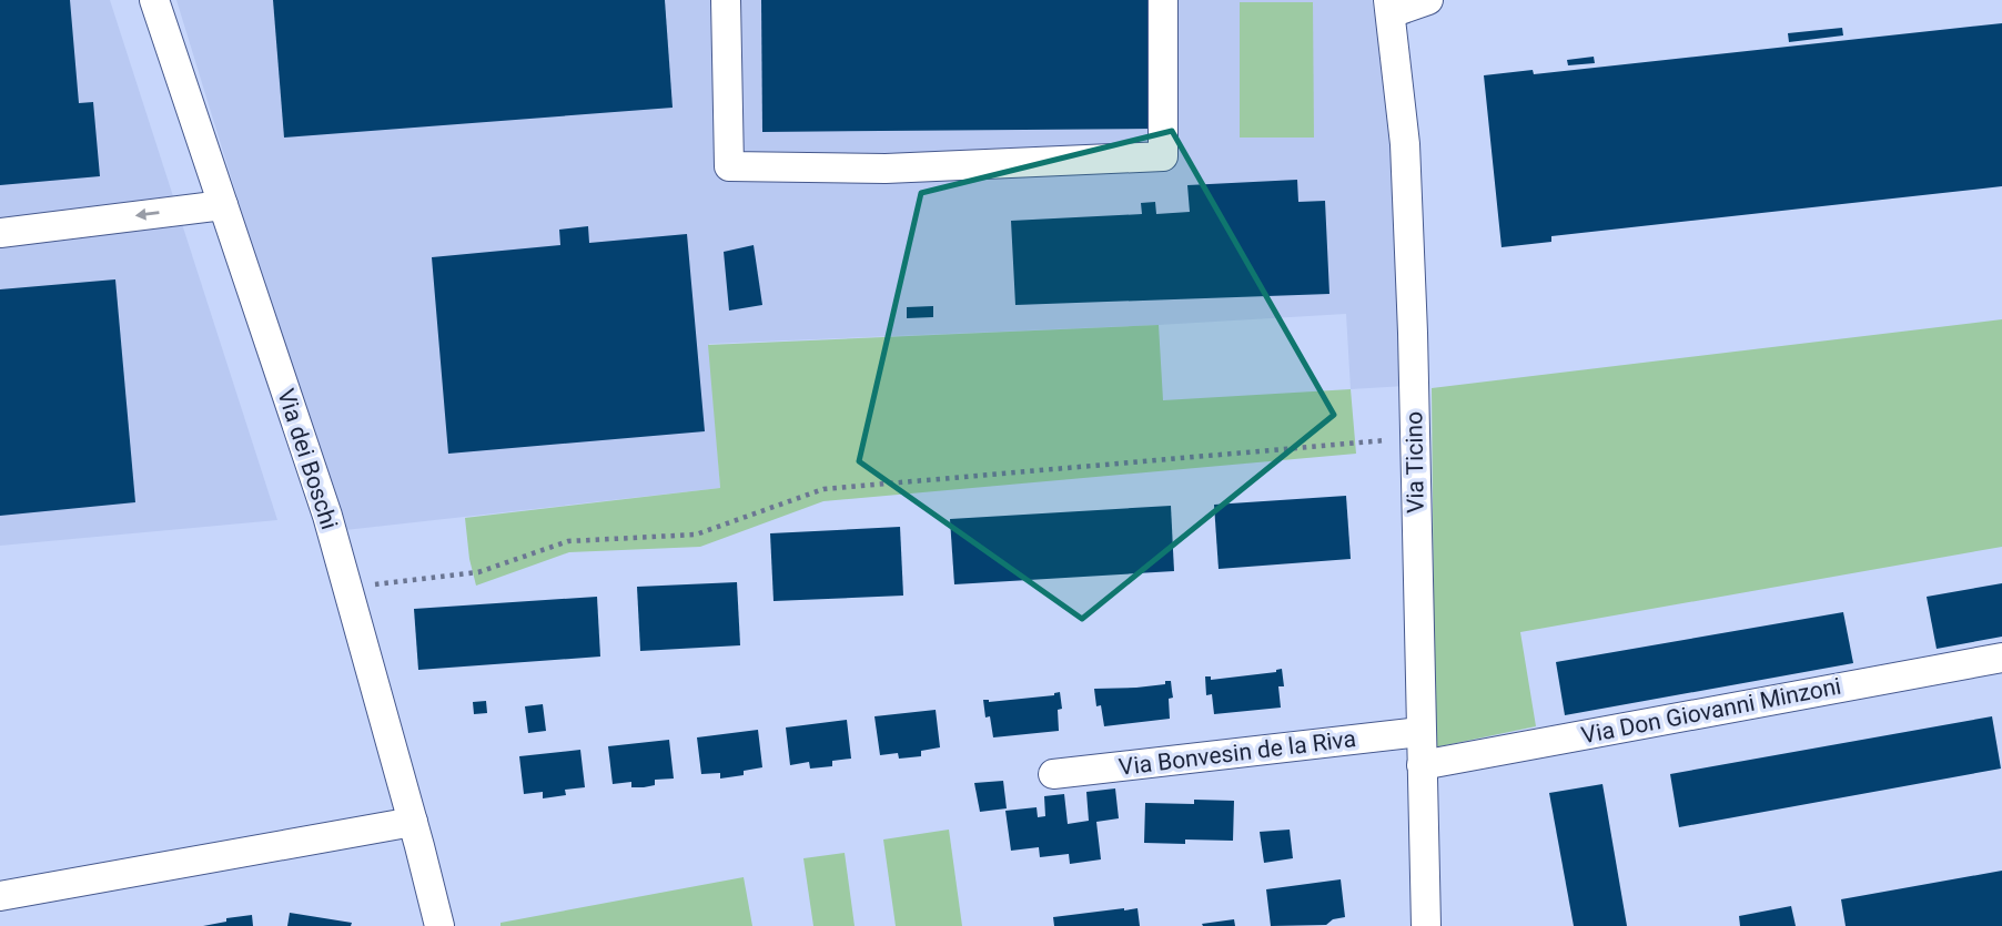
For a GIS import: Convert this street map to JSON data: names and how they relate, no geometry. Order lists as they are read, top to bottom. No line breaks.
{"streets":{"street":["Via dei Boschi","Via Ticino","Via Don Giovanni Minzoni","Via Bonvesin de la Riva"]},"crossings":[["Via Ticino","Via Don Giovanni Minzoni"],["Via Ticino","Via Bonvesin de la Riva"]]}
